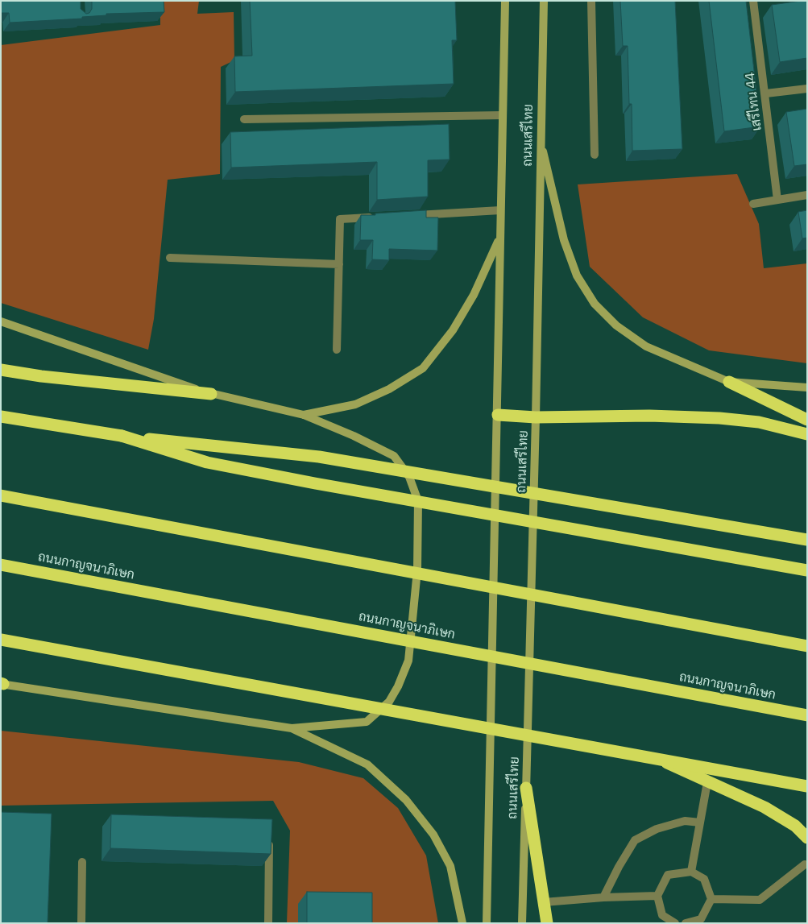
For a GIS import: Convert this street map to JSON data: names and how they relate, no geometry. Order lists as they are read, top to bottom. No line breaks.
{"streets":{"highway":["ถนนกาญจนาภิเษก"],"main road":["ถนนเสรีไทย"],"street":["เสรีไทน 44"]}}
